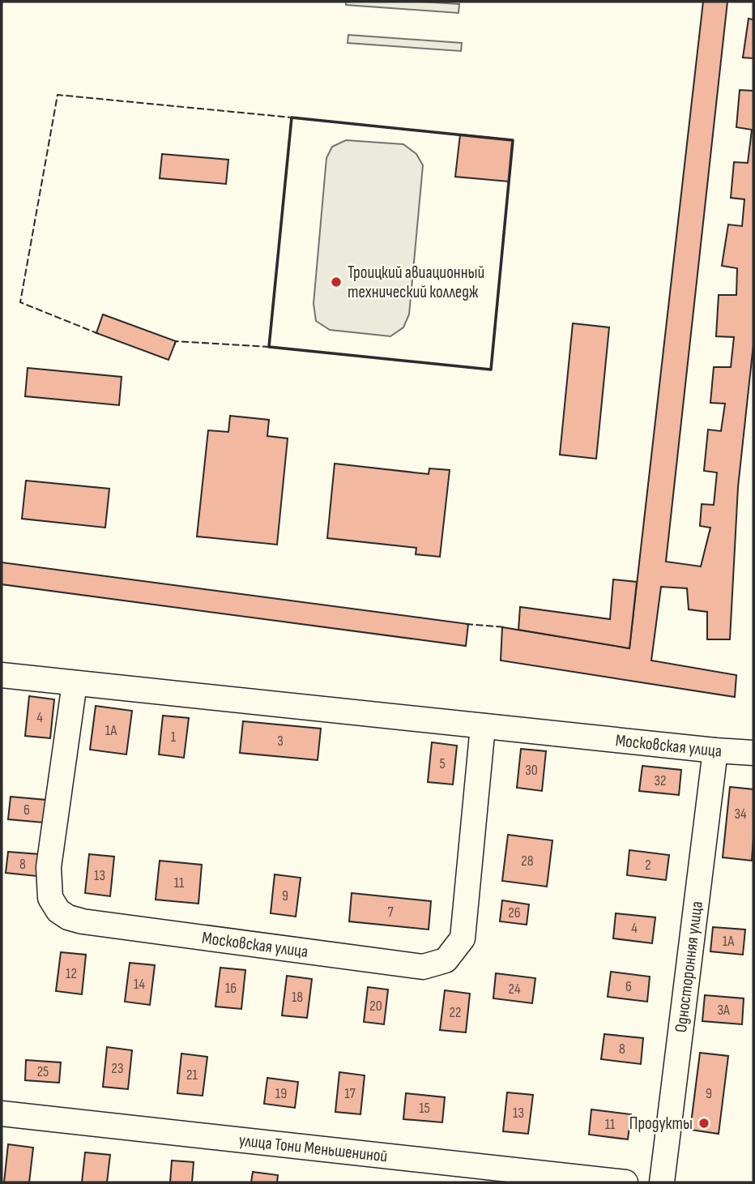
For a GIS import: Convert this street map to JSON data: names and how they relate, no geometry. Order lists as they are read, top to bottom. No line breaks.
{"streets":{"street":["Московская улица","Односторонняя улица","улица Тони Меньшениной"]},"crossings":[["Московская улица","Односторонняя улица"]],"places":["Троицкий авиационный технический колледж","Продукты"],"house_numbers":["4","1А","1","3","5","30","32","6","34","28","8","2","13","11","9","7","26","4","1А","12","14","6","16","24","18","20","3А","22","8","23","25","21","19","17","9","15","13","11"]}
